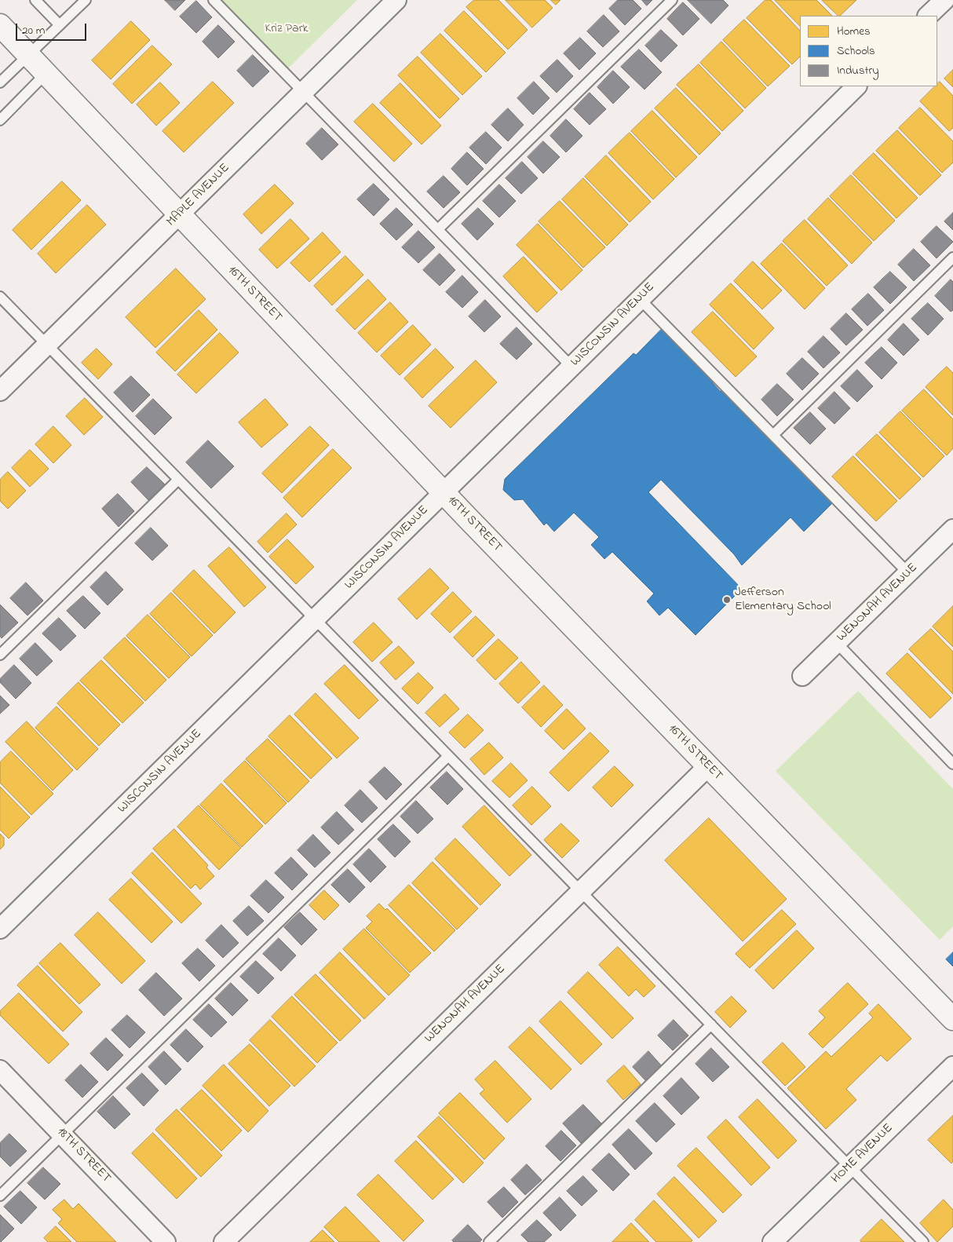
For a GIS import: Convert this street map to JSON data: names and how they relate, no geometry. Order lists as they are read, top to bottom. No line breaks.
{"streets":{"street":["MAPLE AVENUE","16TH STREET","WISCONSIN AVENUE","WENONAH AVENUE","HOME AVENUE","18TH STREET"]},"crossings":[["MAPLE AVENUE","16TH STREET"],["16TH STREET","WISCONSIN AVENUE"],["16TH STREET","WENONAH AVENUE"]],"parks":["Kriz Park"],"places":["Jefferson Elementary School"],"legend":["Homes","Schools","Industry"],"scale_bar":"20 m"}
